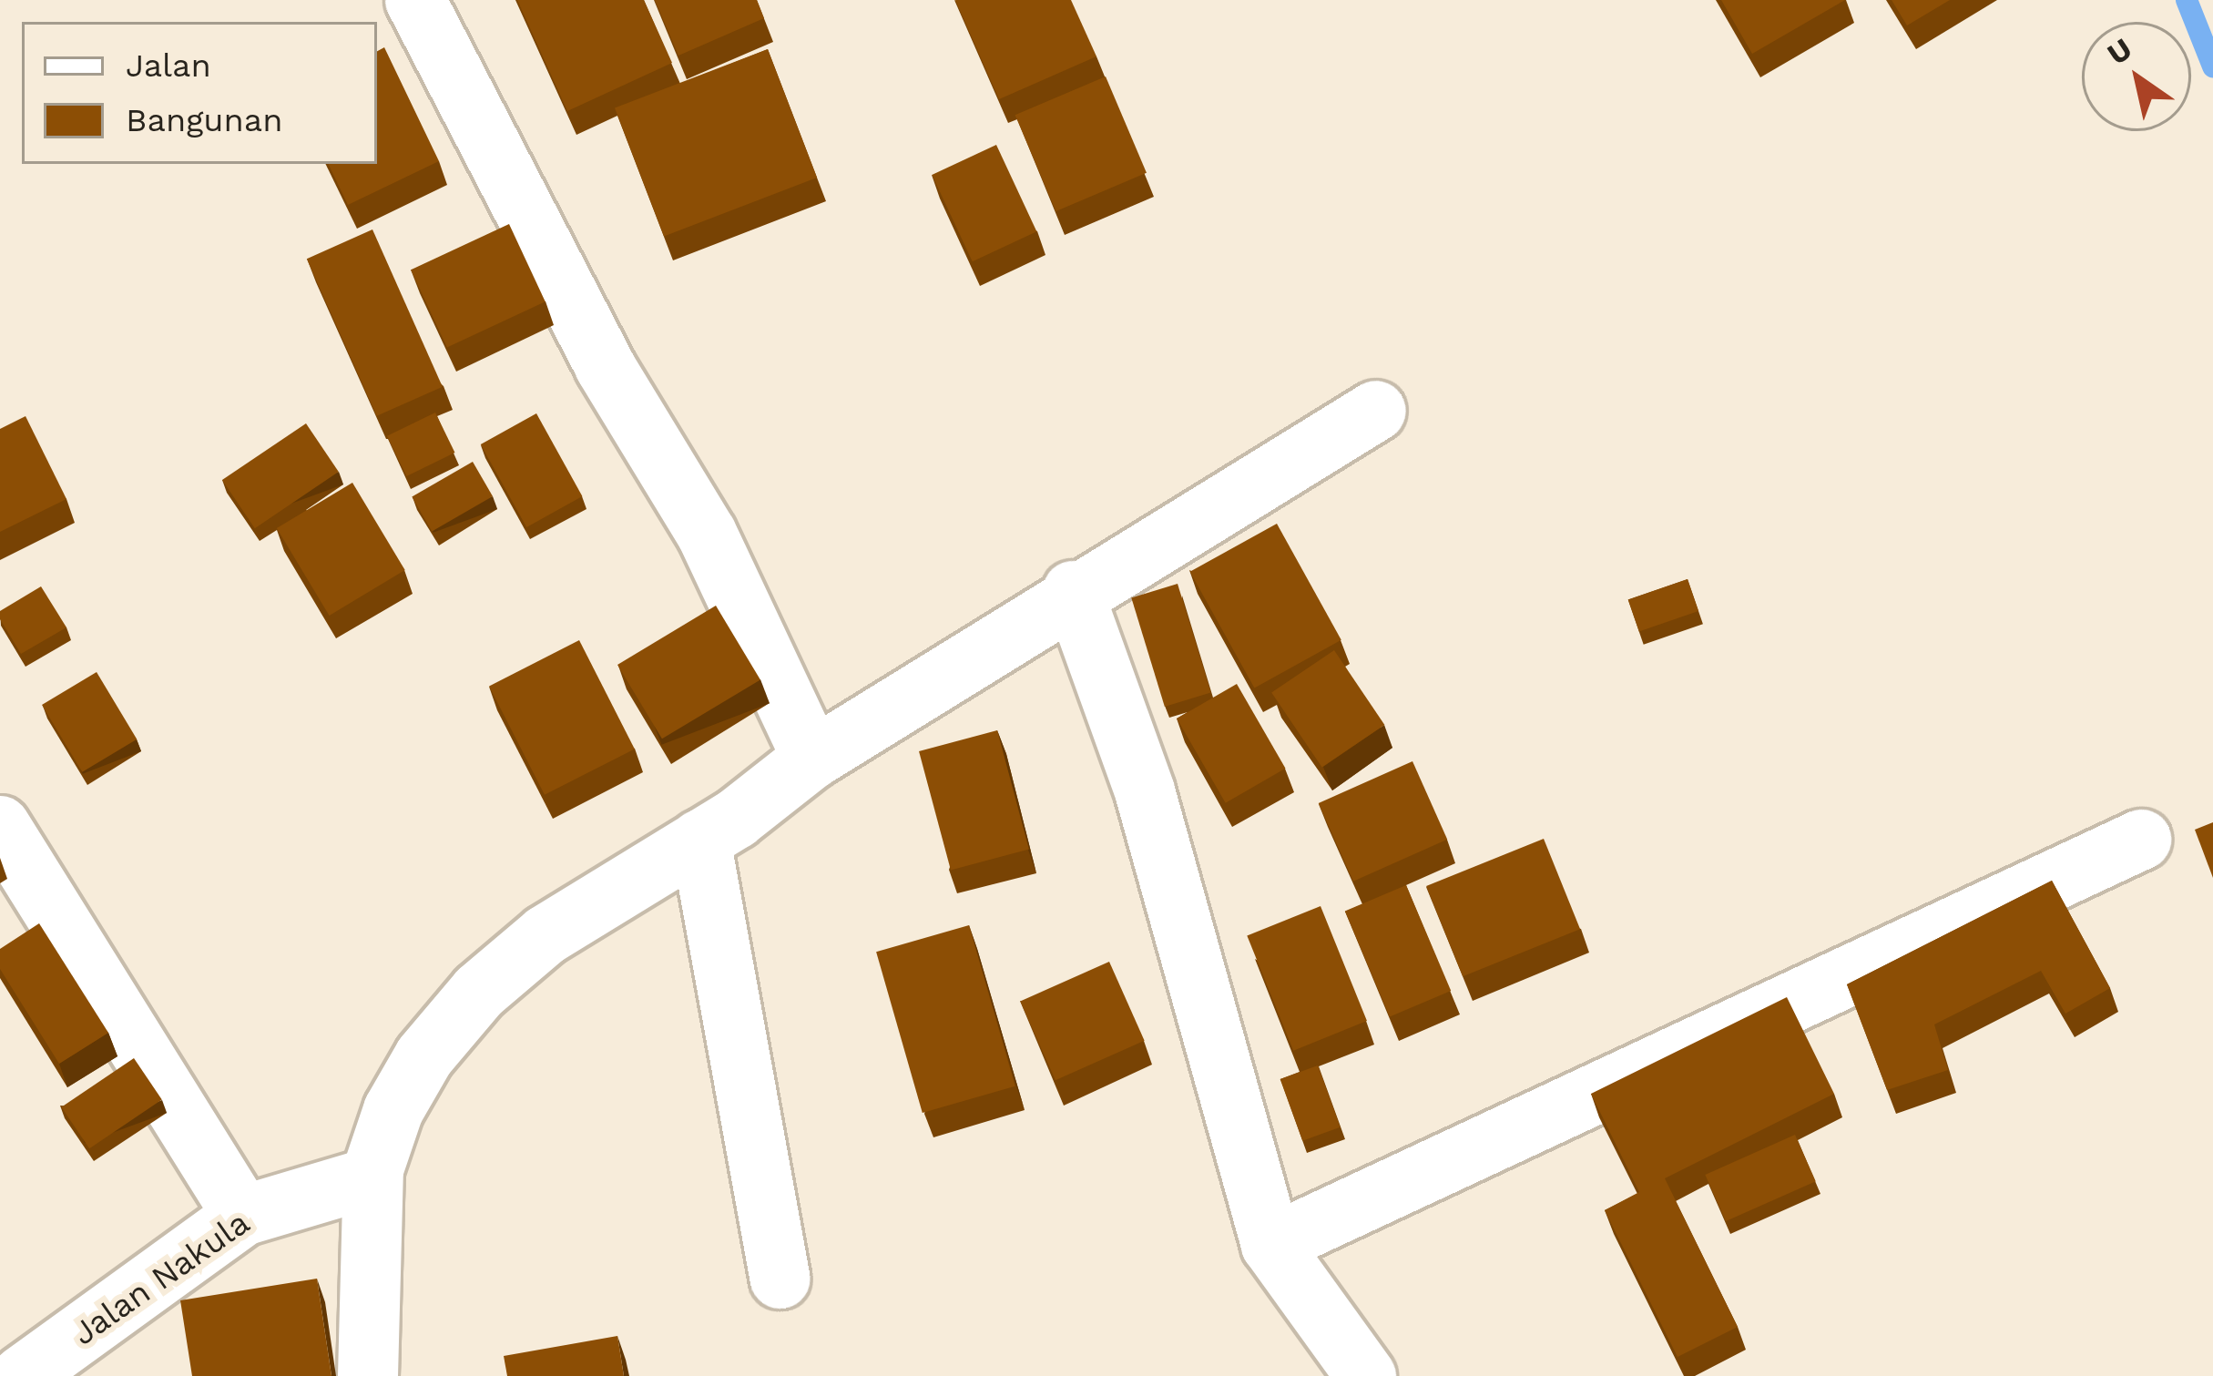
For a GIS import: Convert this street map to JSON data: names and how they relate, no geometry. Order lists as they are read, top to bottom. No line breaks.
{"streets":{"street":["Jalan Nakula"]},"legend":["Jalan","Bangunan"],"north":"top left"}
